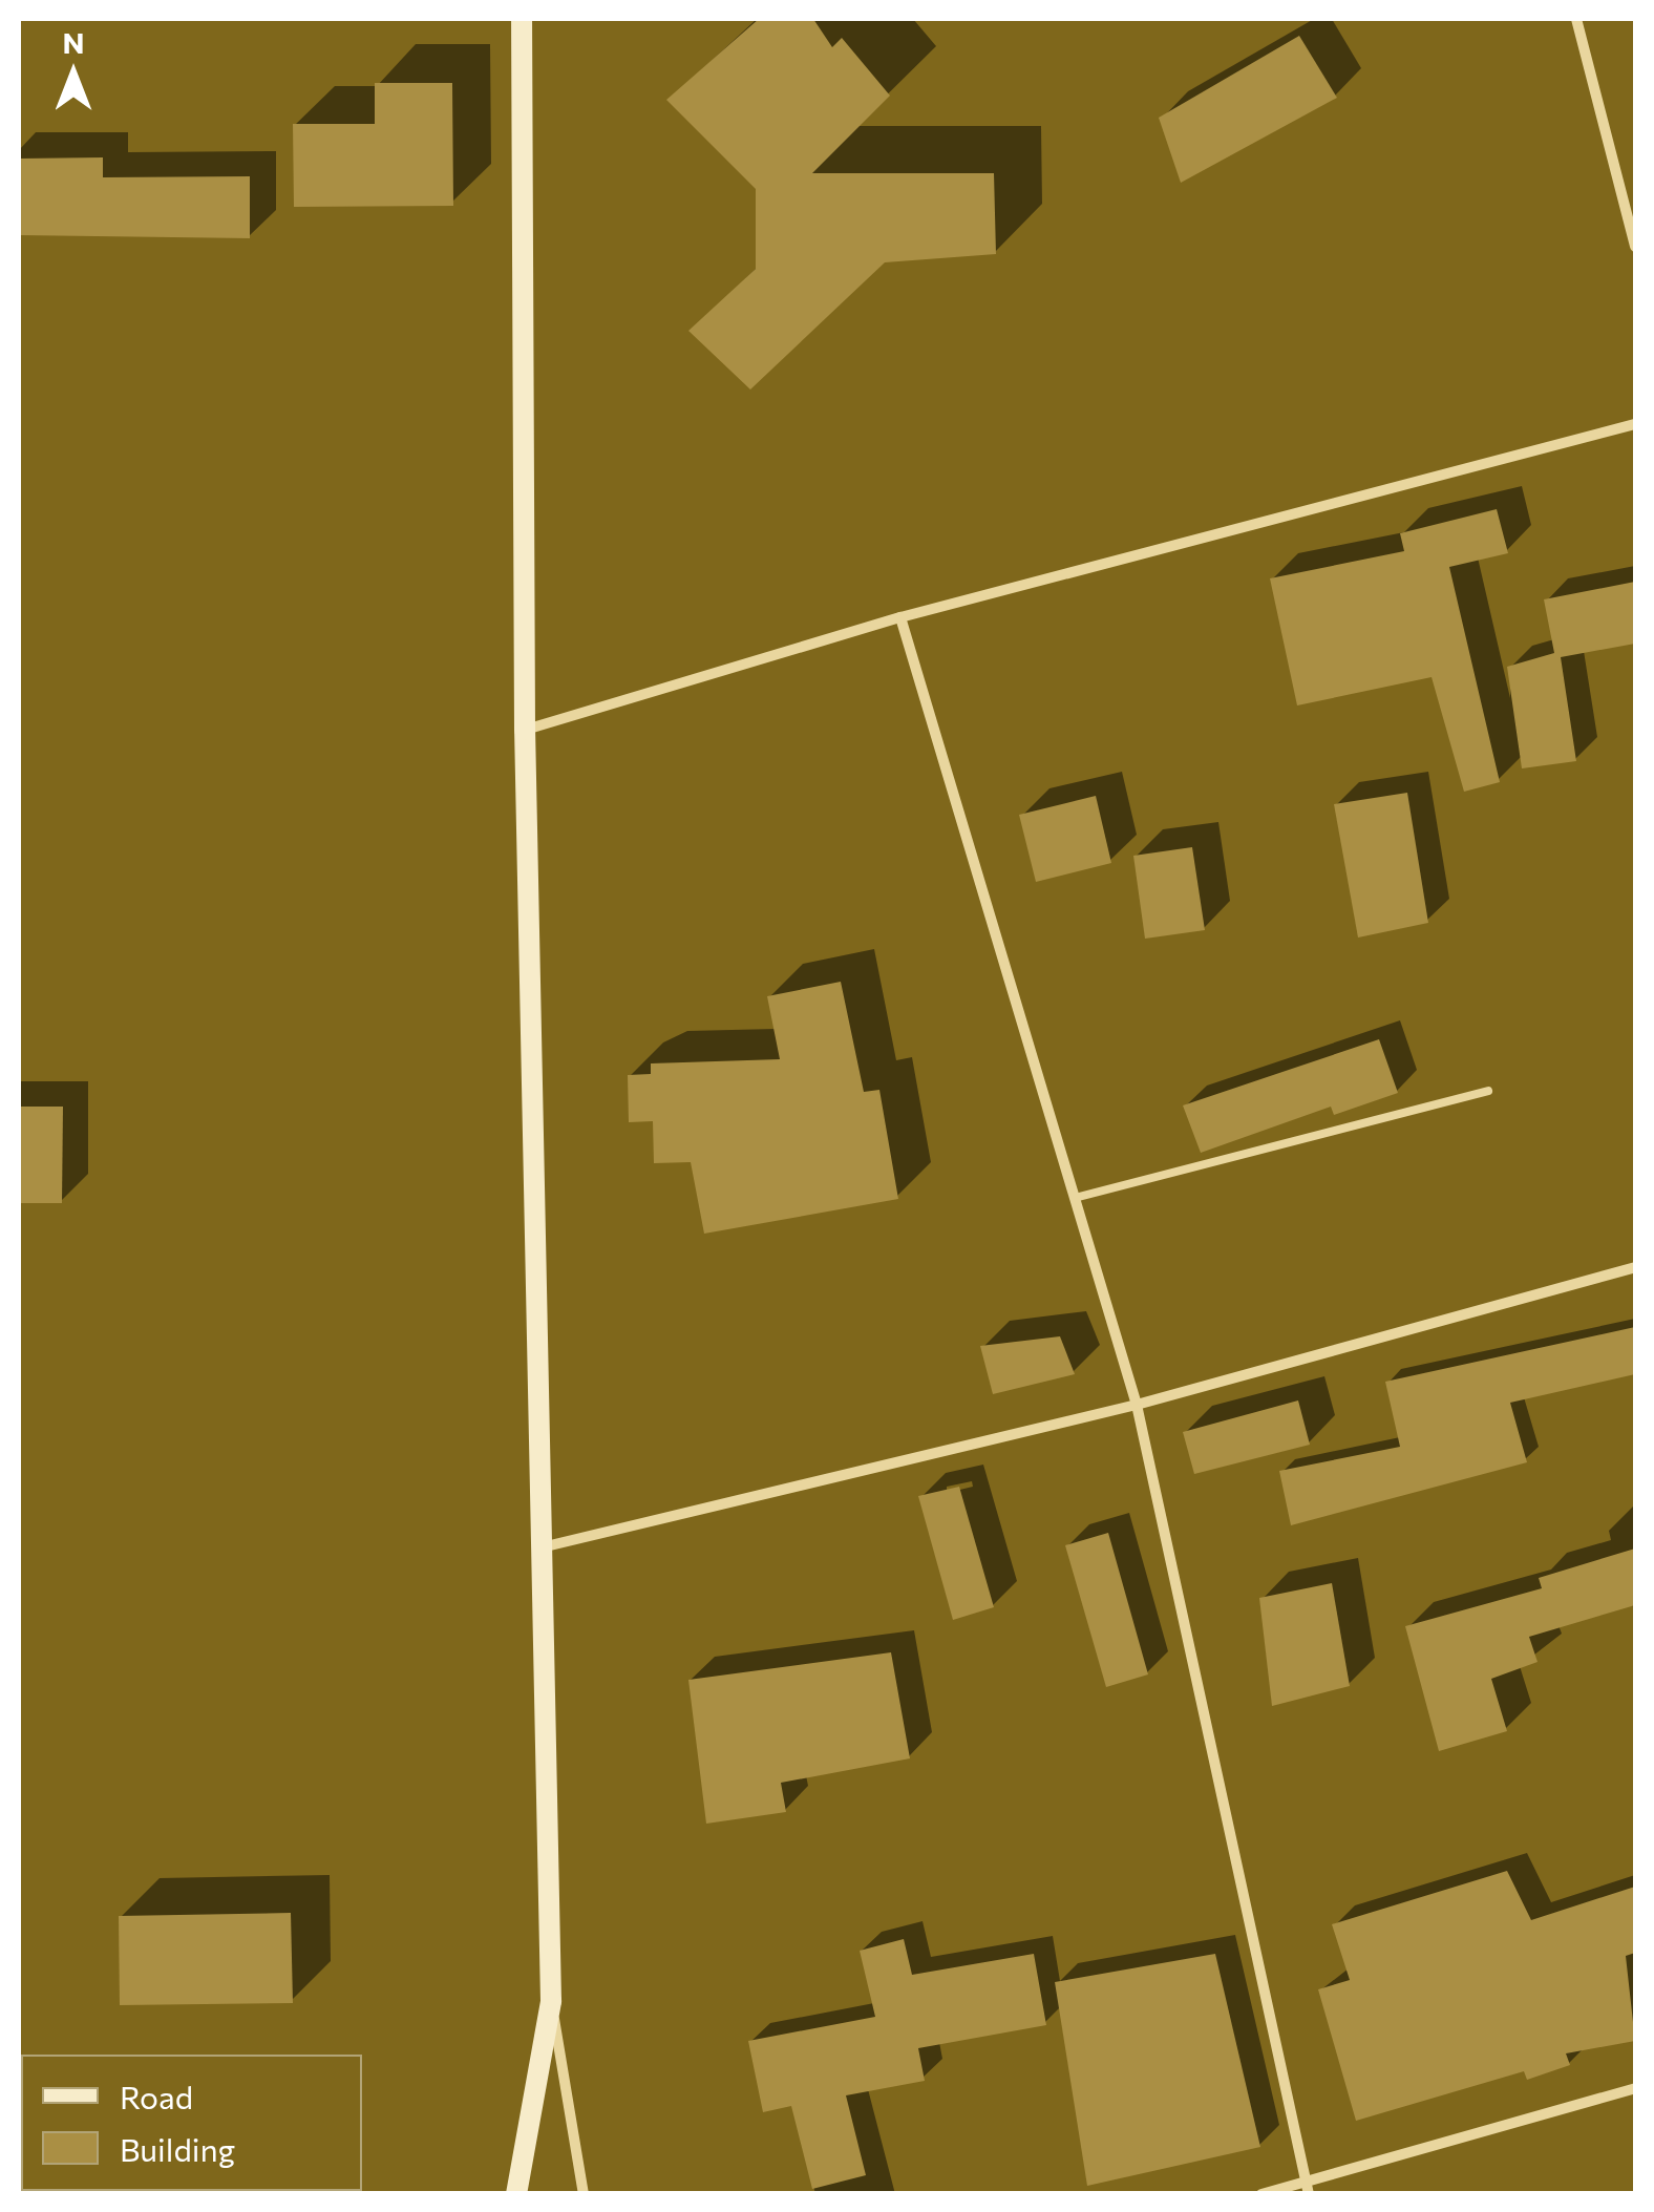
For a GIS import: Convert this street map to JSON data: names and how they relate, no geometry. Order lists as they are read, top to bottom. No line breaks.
{"legend":["Road","Building"],"north":"top"}
